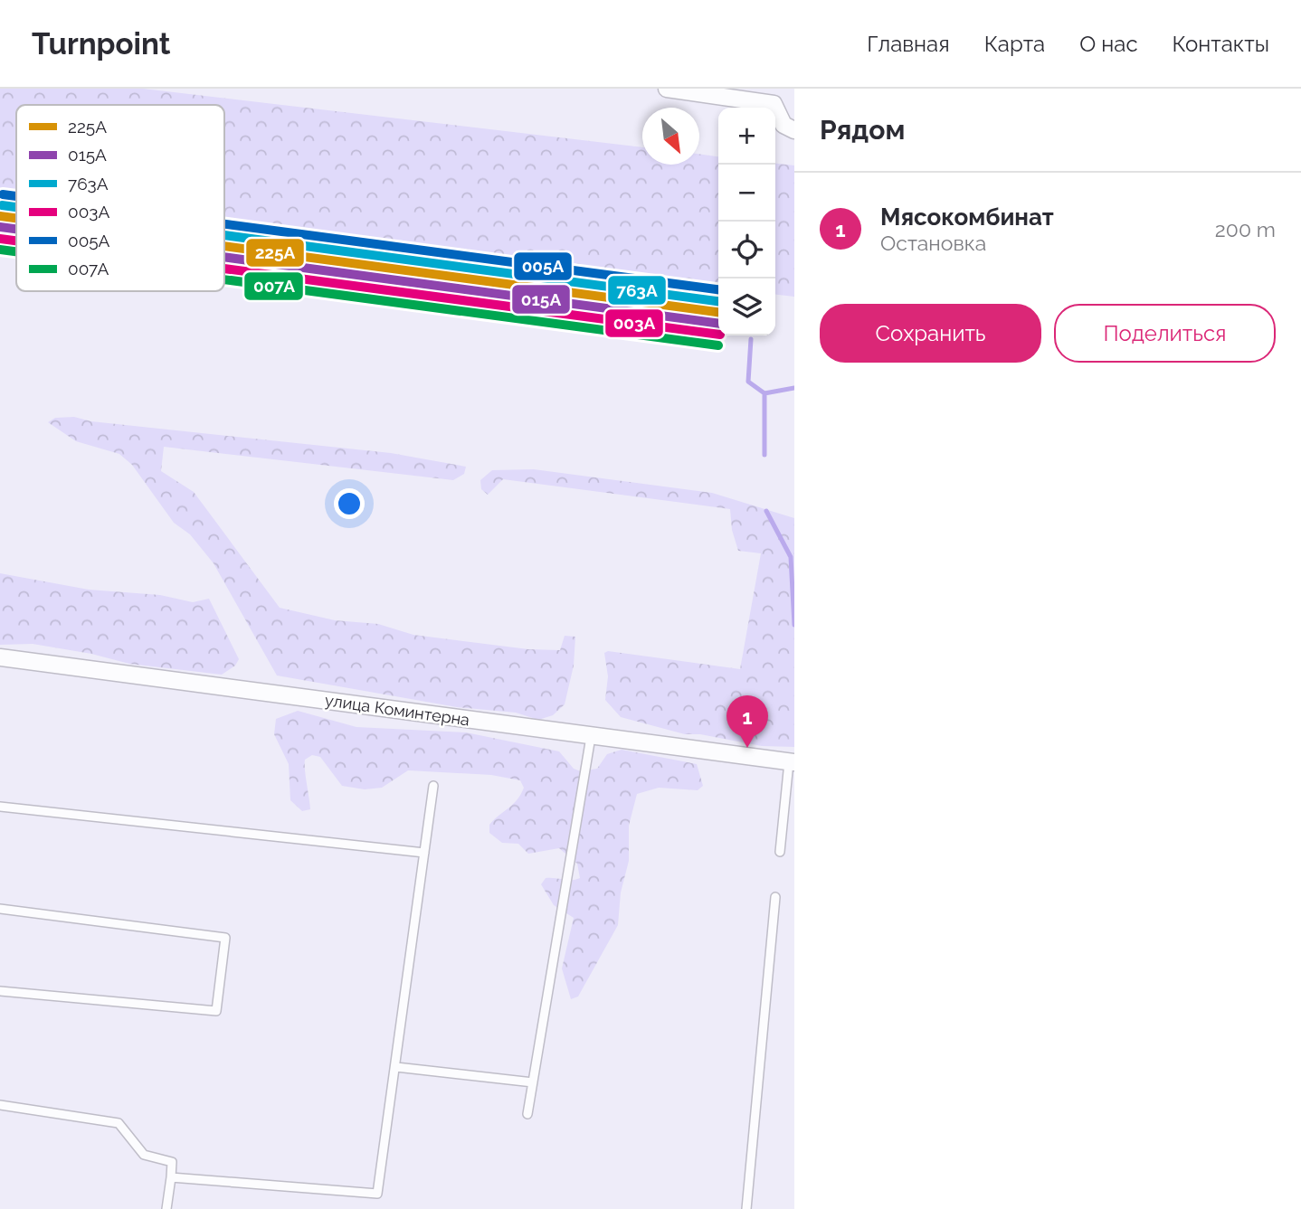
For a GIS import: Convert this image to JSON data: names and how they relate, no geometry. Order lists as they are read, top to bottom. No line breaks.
{"streets":{"street":["улица Коминтерна"]},"lines":["transit line 005А","transit line 763А","transit line 225А","transit line 015А","transit line 003А","transit line 007А"],"legend":["225А","015А","763А","003А","005А","007А"],"north":"bottom right","page":{"header":"Turnpoint","nav":["Главная","Карта","О нас","Контакты"],"heading":"Рядом","map_buttons":["+","−"],"list":[{"mark":"1","name":"Мясокомбинат","note":"Остановка","value":"200 m"}],"buttons":["Сохранить","Поделиться"],"pins":"1"}}
